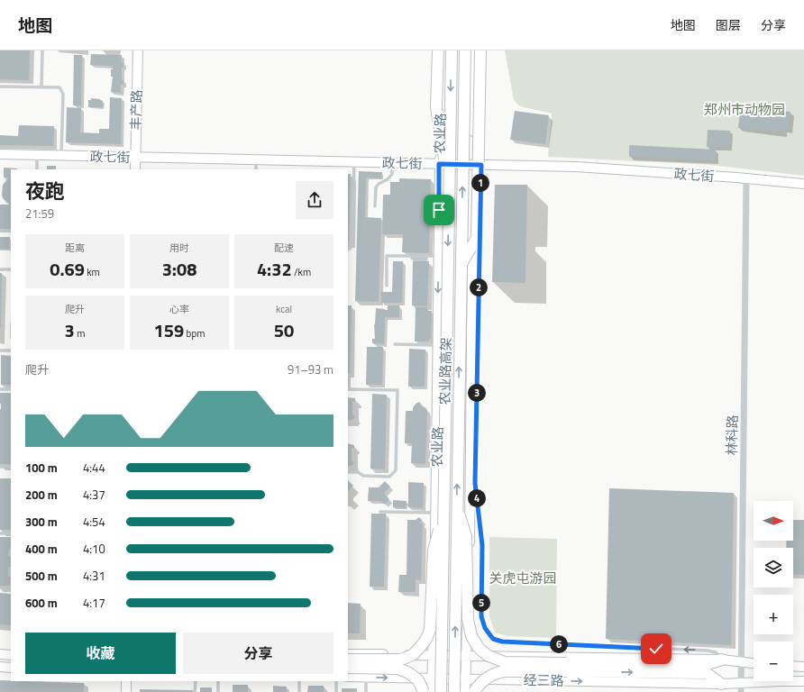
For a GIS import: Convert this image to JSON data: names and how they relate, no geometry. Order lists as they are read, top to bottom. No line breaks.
{"streets":{"highway":["农业路高架"],"street":["丰产路","农业路","政七街","林科路","经三路"]},"crossings":[["丰产路","政七街"],["农业路","政七街"],["农业路","农业路高架"],["农业路","经三路"],["政七街","林科路"],["林科路","经三路"]],"parks":["郑州市动物园","关虎屯游园"],"north":"right","page":{"header":"地图","nav":["地图","图层","分享"],"heading":["夜跑","21:59"],"pins":["1","2","3","4","5","6"],"stats":[["距离","0.69 km"],["用时","3:08"],["配速","4:32 /km"],["爬升","3 m"],["心率","159 bpm"],["kcal","50"]],"chart":["爬升","91–93 m"],"list":[{"name":"100 m","note":"4:44"},{"name":"200 m","note":"4:37"},{"name":"300 m","note":"4:54"},{"name":"400 m","note":"4:10"},{"name":"500 m","note":"4:31"},{"name":"600 m","note":"4:17"}],"map_buttons":["+","−"],"buttons":["收藏","分享"]}}
